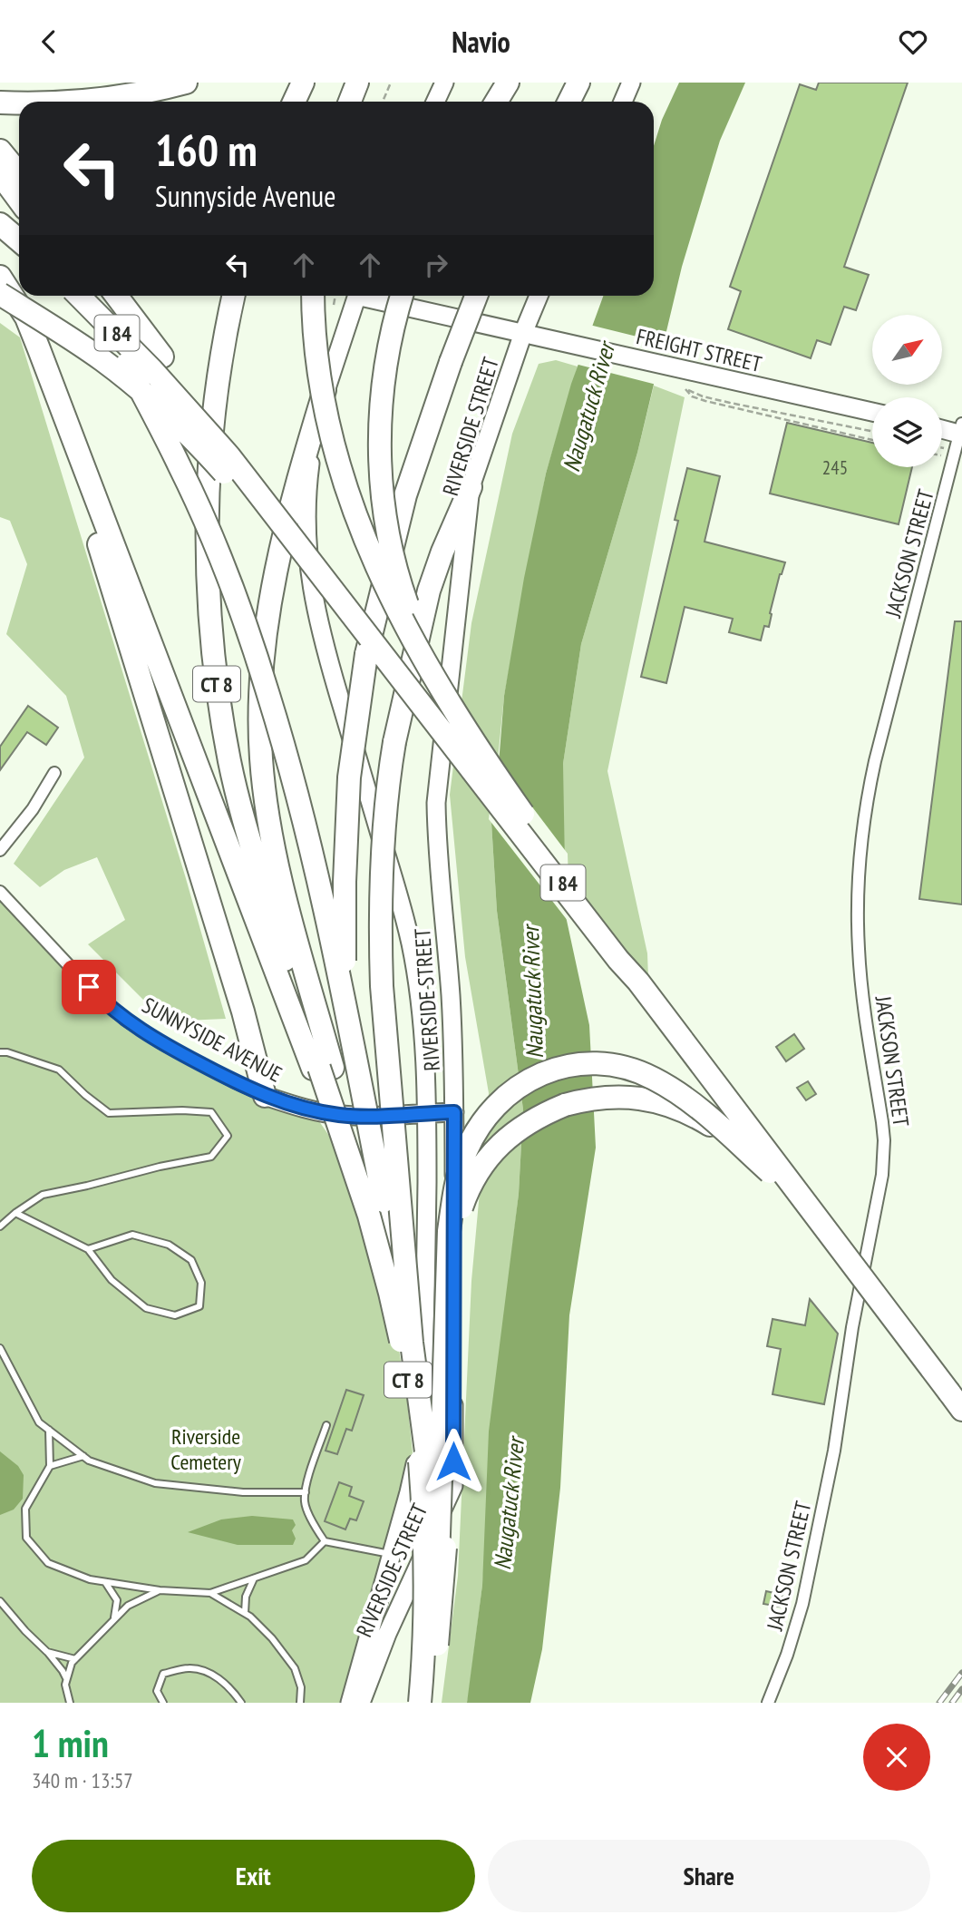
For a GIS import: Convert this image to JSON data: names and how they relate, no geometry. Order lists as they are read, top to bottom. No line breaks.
{"streets":{"highway":["I 84","CT 8"],"street":["FREIGHT STREET","RIVERSIDE STREET","JACKSON STREET","SUNNYSIDE AVENUE"]},"crossings":[["FREIGHT STREET","RIVERSIDE STREET"],["RIVERSIDE STREET","SUNNYSIDE AVENUE"]],"water":["Naugatuck River"],"parks":["Riverside Cemetery"],"house_numbers":["245"],"north":"top right","page":{"header":"Navio","turn":["160 m","Sunnyside Avenue"],"heading":["1 min","340 m · 13:57"],"buttons":["Exit","Share"]}}
